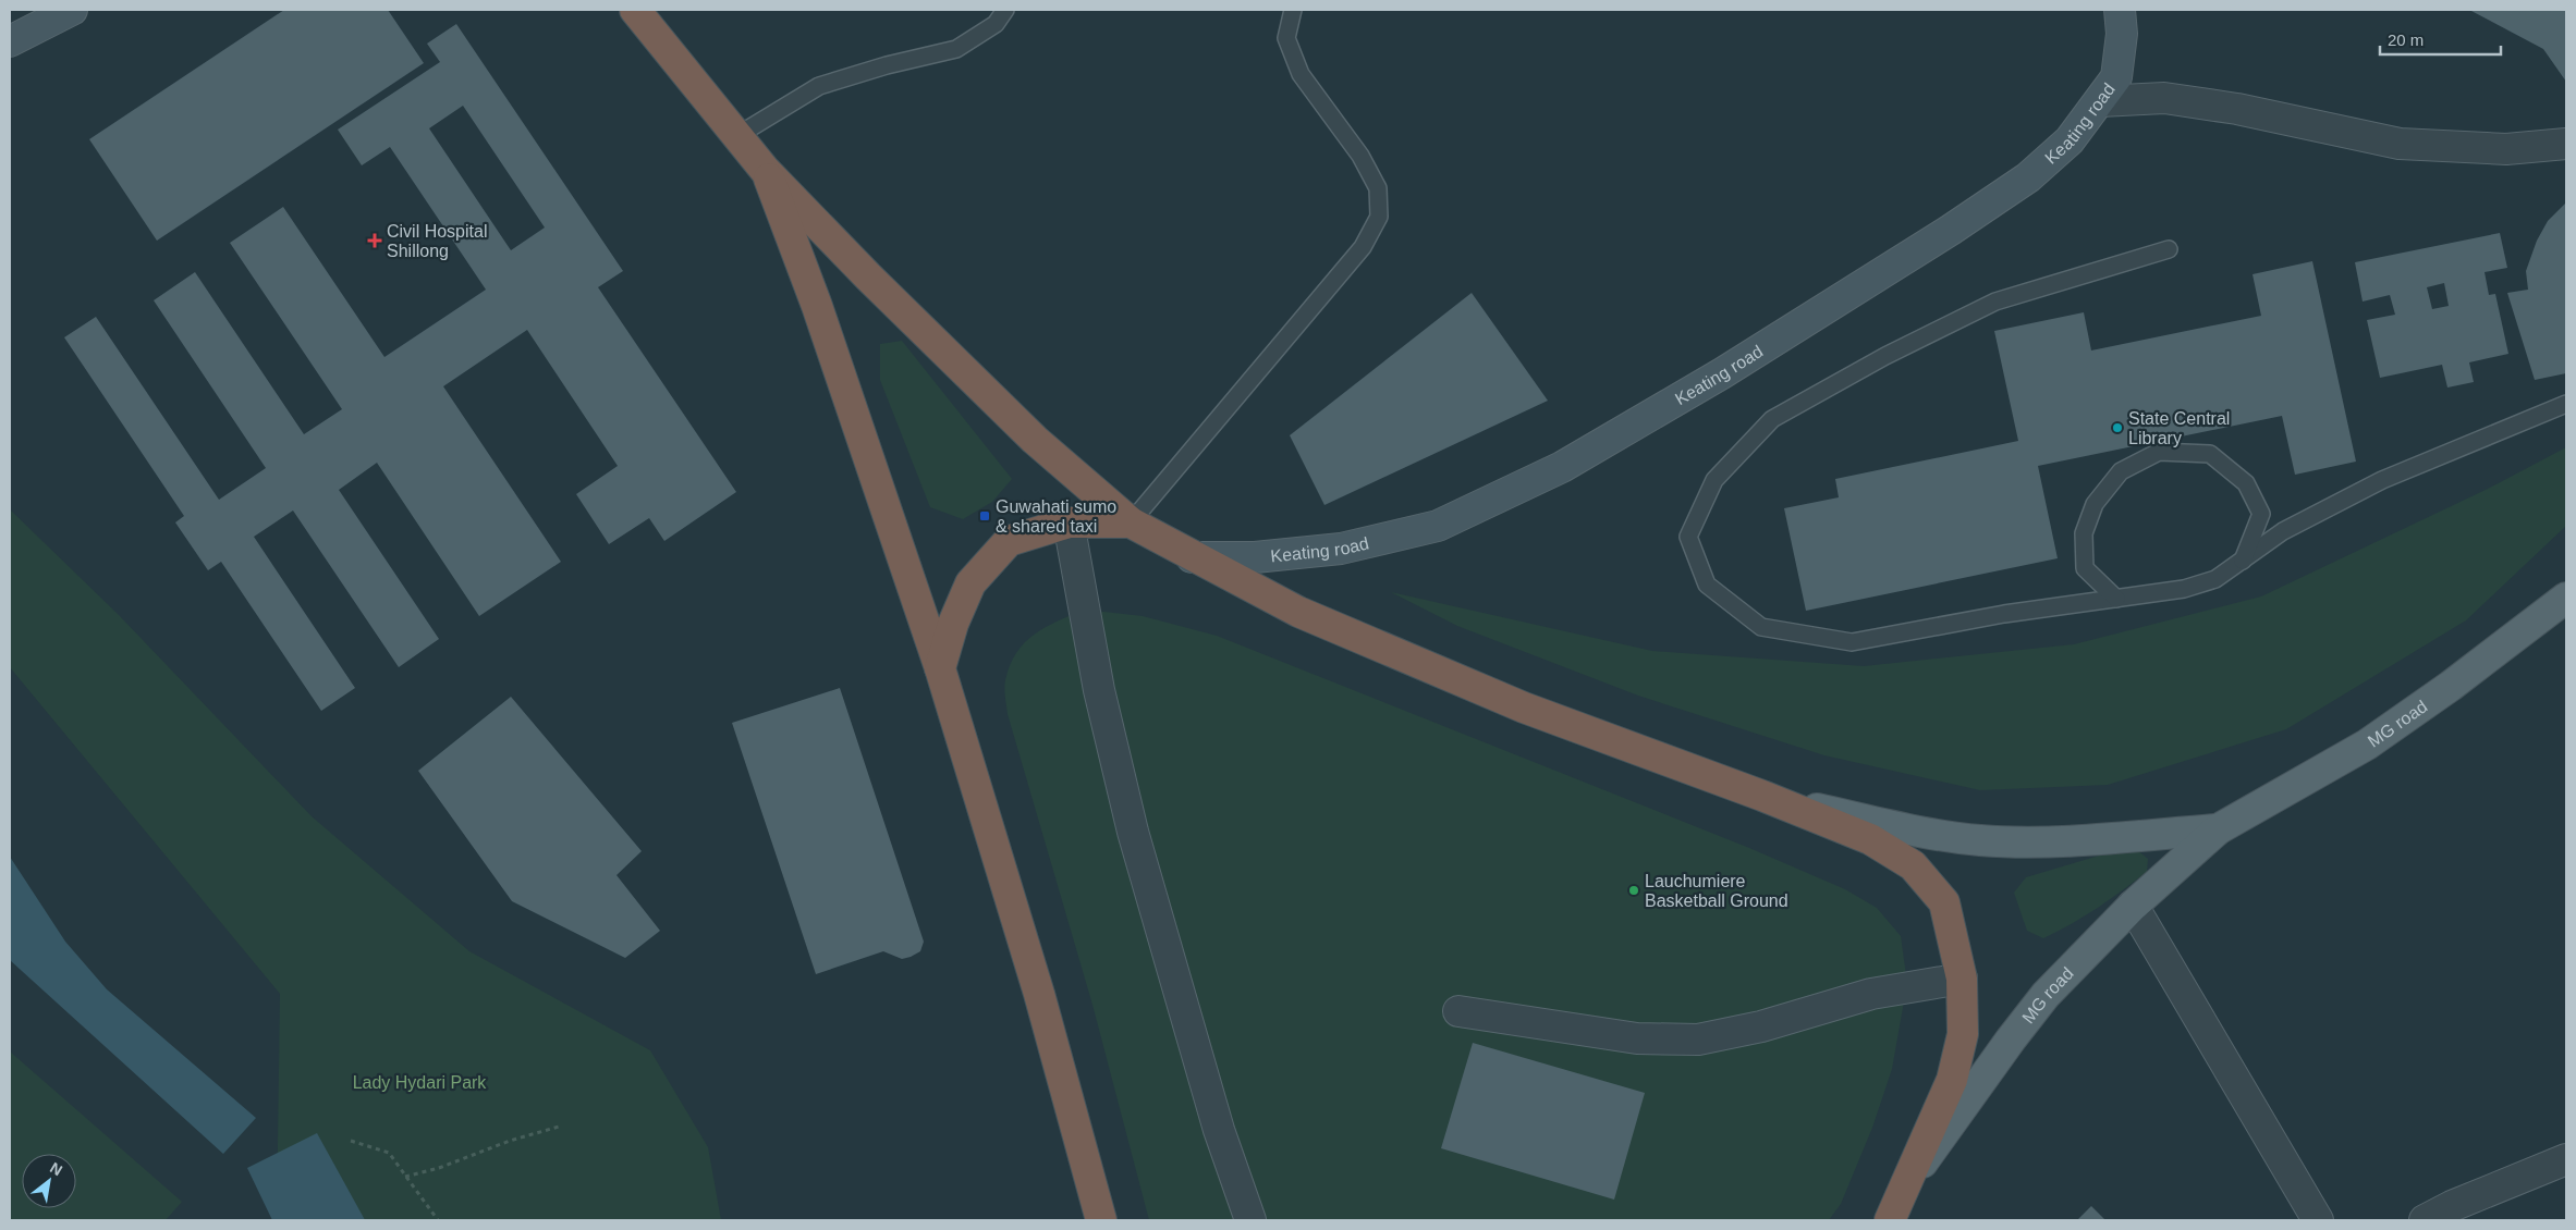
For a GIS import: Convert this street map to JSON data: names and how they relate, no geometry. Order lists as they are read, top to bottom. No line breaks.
{"streets":{"main road":["MG road"],"street":["Keating road"]},"parks":["Lady Hydari Park"],"places":{"health":["Civil Hospital Shillong"],"other":["State Central Library","Lauchumiere Basketball Ground"],"transit":["Guwahati sumo & shared taxi"]},"scale_bar":"20 m","north":"top right"}
